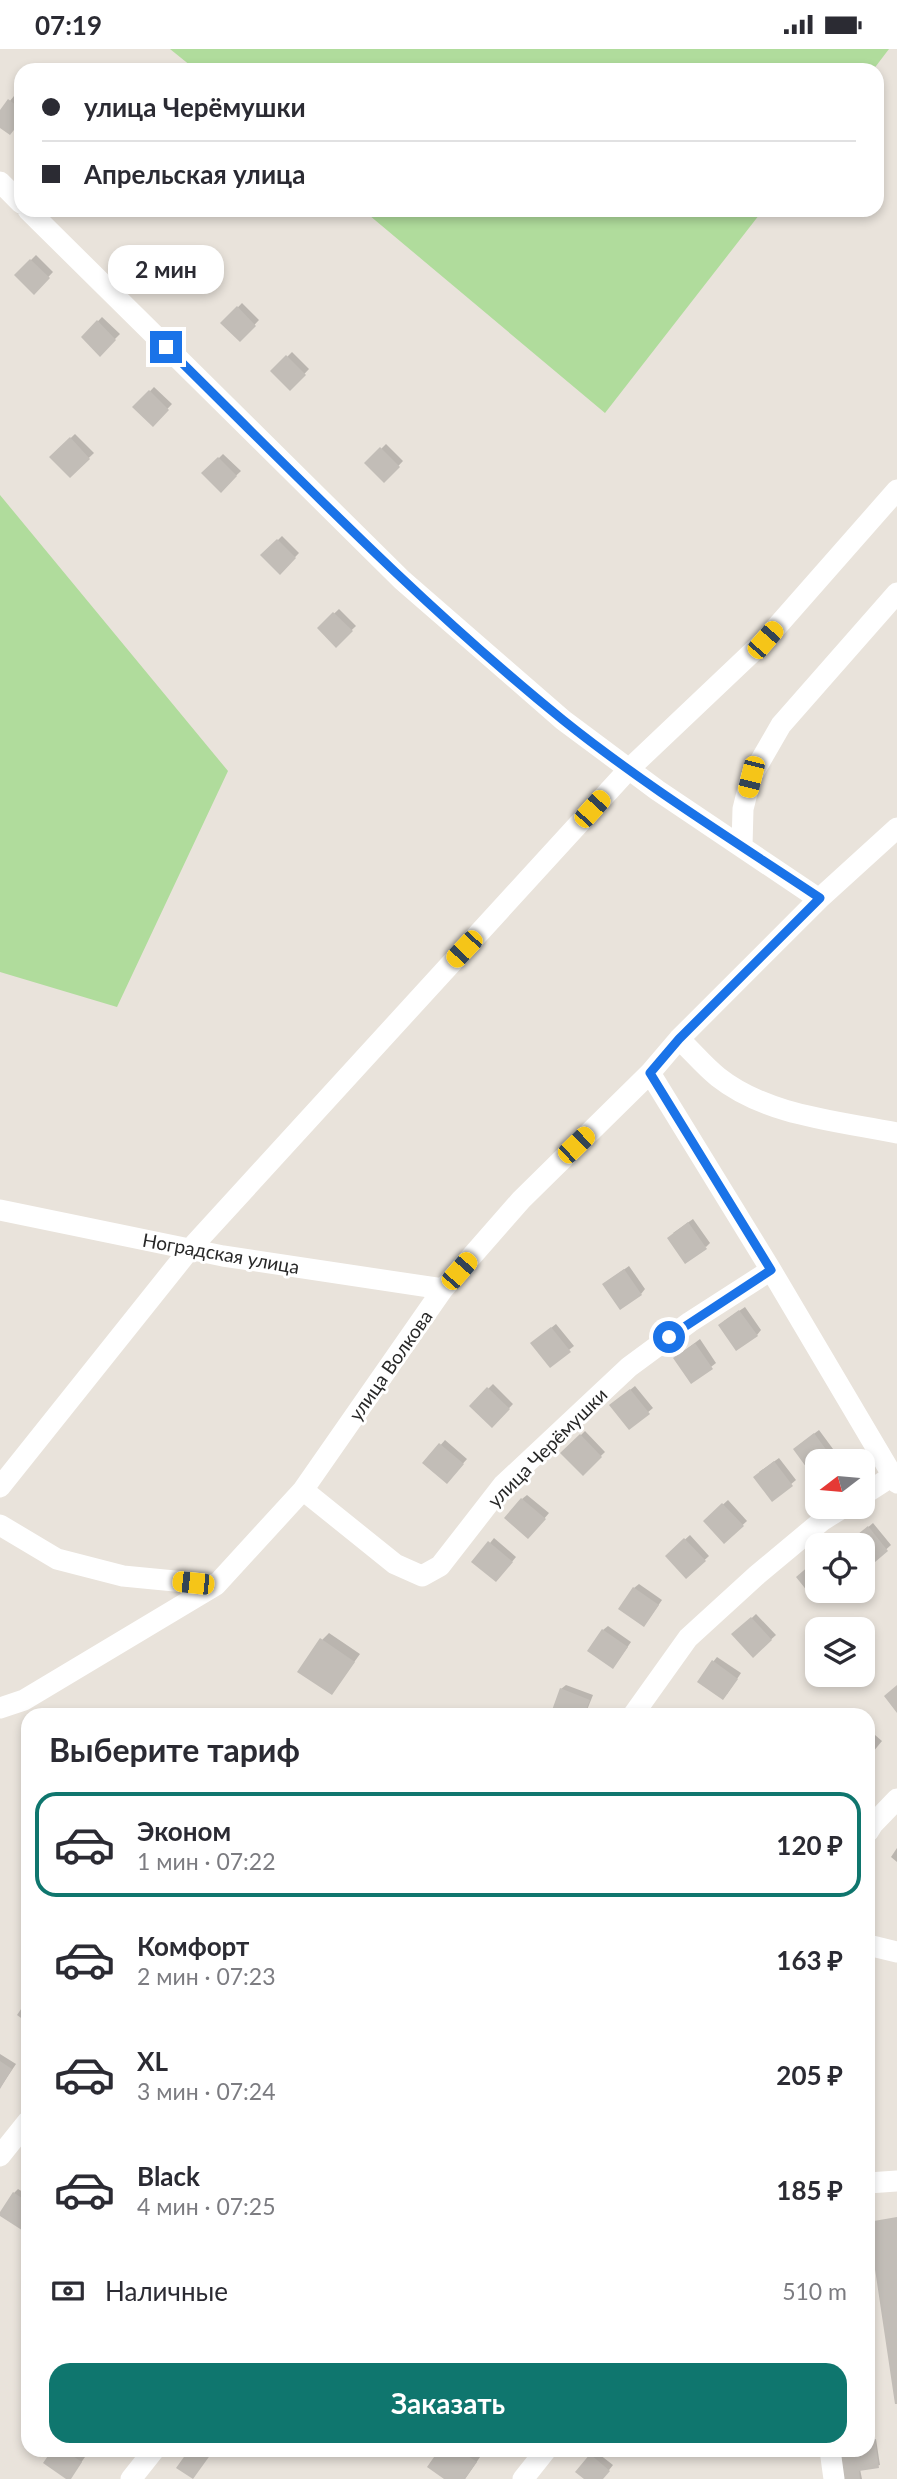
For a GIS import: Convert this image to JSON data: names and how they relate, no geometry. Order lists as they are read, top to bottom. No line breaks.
{"streets":{"street":["Ноградская улица","улица Волкова","улица Черёмушки"]},"crossings":[["Ноградская улица","улица Волкова"],["улица Волкова","улица Черёмушки"]],"north":"left","page":{"status":"07:19","banner":["улица Черёмушки","Апрельская улица"],"bubble":"2 мин","heading":"Выберите тариф","list":[{"name":"Эконом","note":"1 мин · 07:22","value":"120 ₽"},{"name":"Комфорт","note":"2 мин · 07:23","value":"163 ₽"},{"name":"XL","note":"3 мин · 07:24","value":"205 ₽"},{"name":"Black","note":"4 мин · 07:25","value":"185 ₽"}],"pay":["Наличные","510 m"],"buttons":"Заказать"}}
